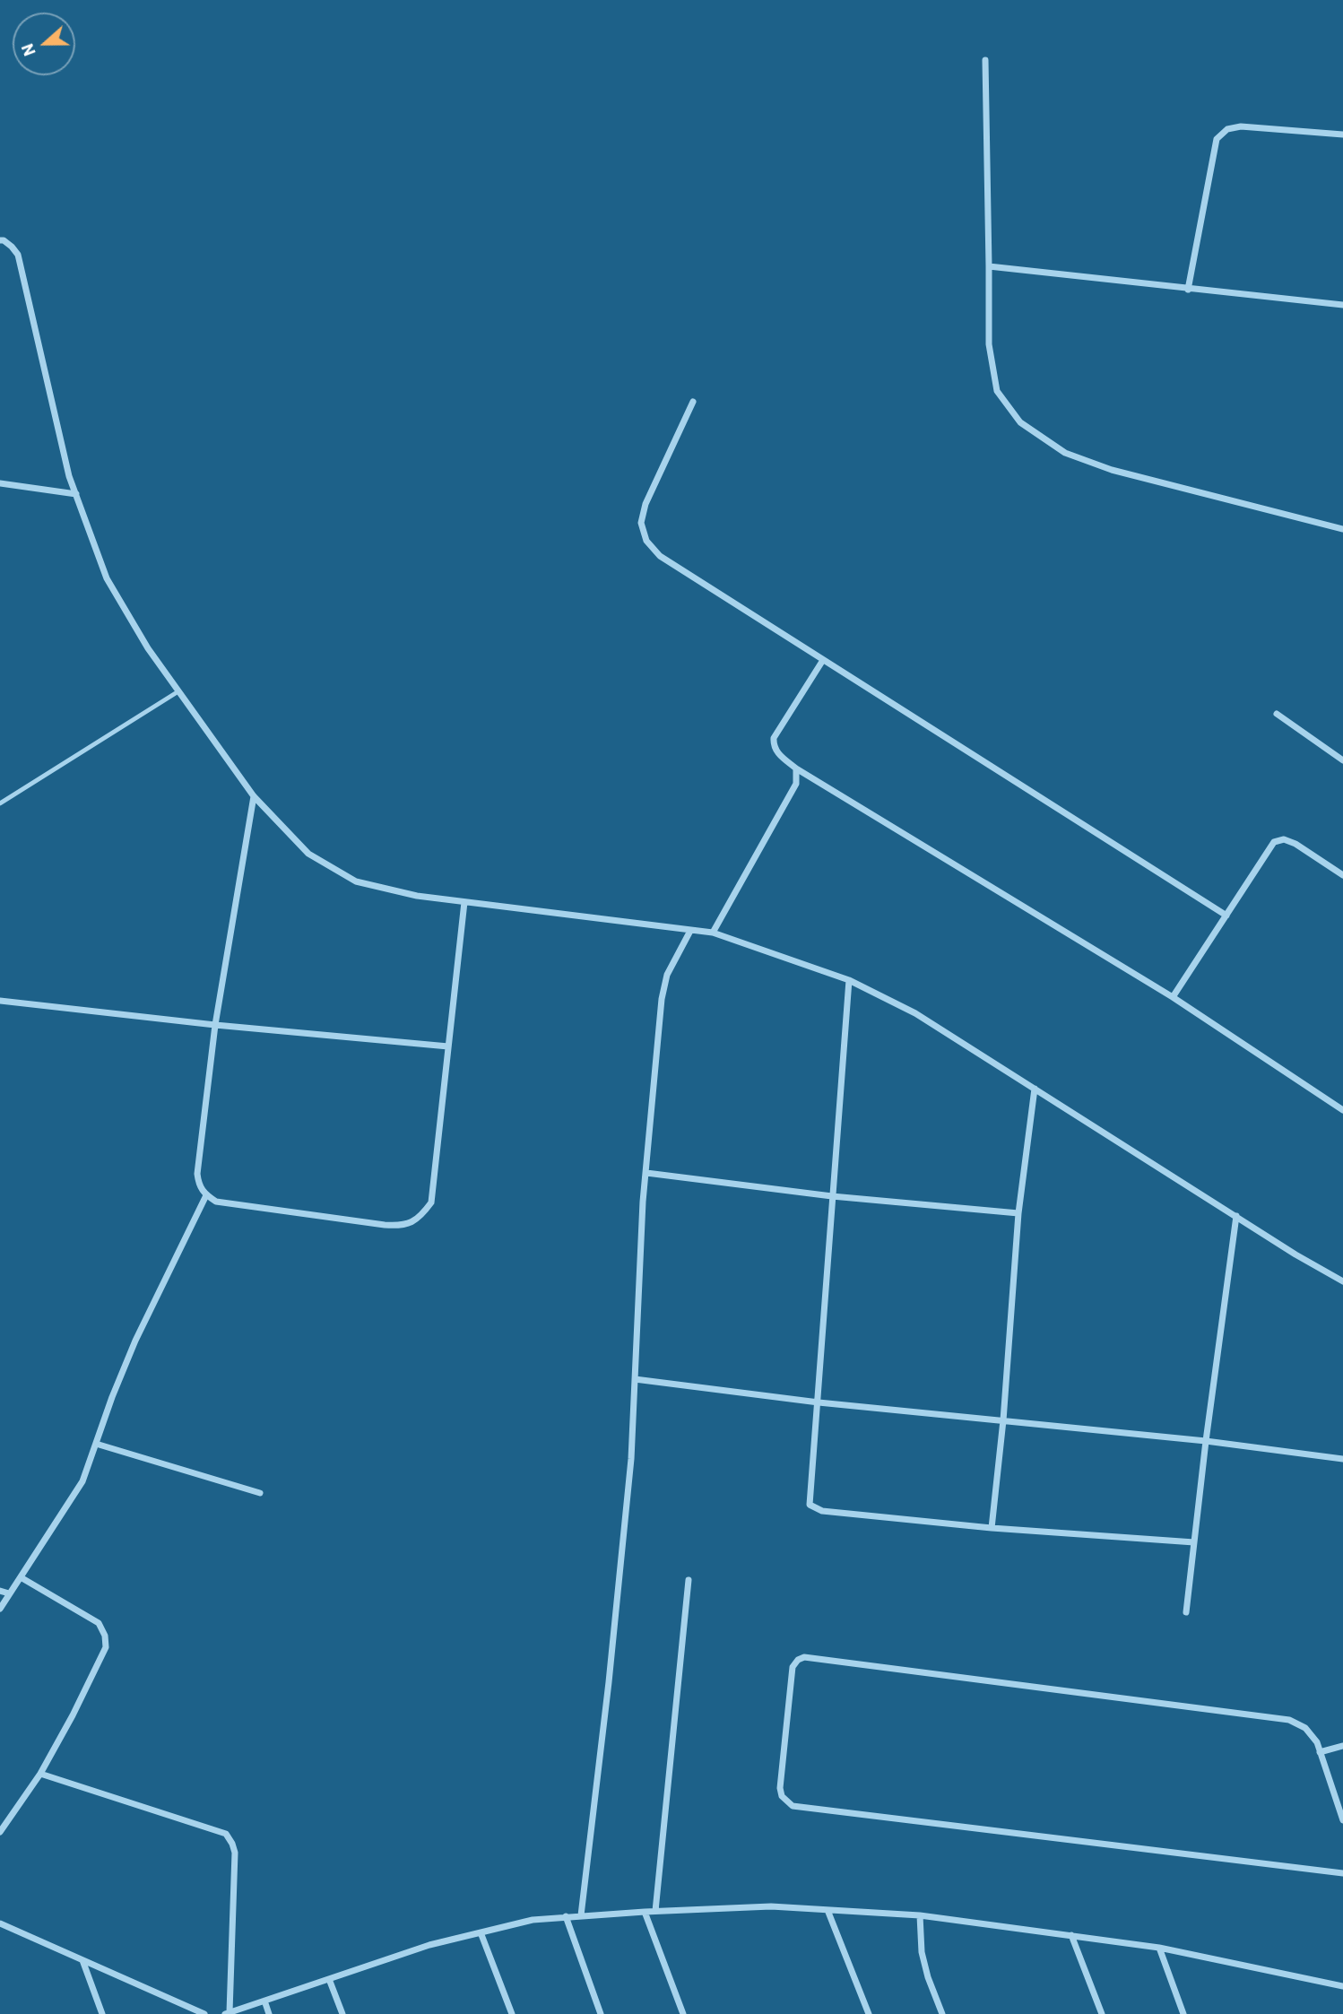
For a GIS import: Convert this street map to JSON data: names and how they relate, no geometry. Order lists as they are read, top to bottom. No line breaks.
{"north":"left"}
